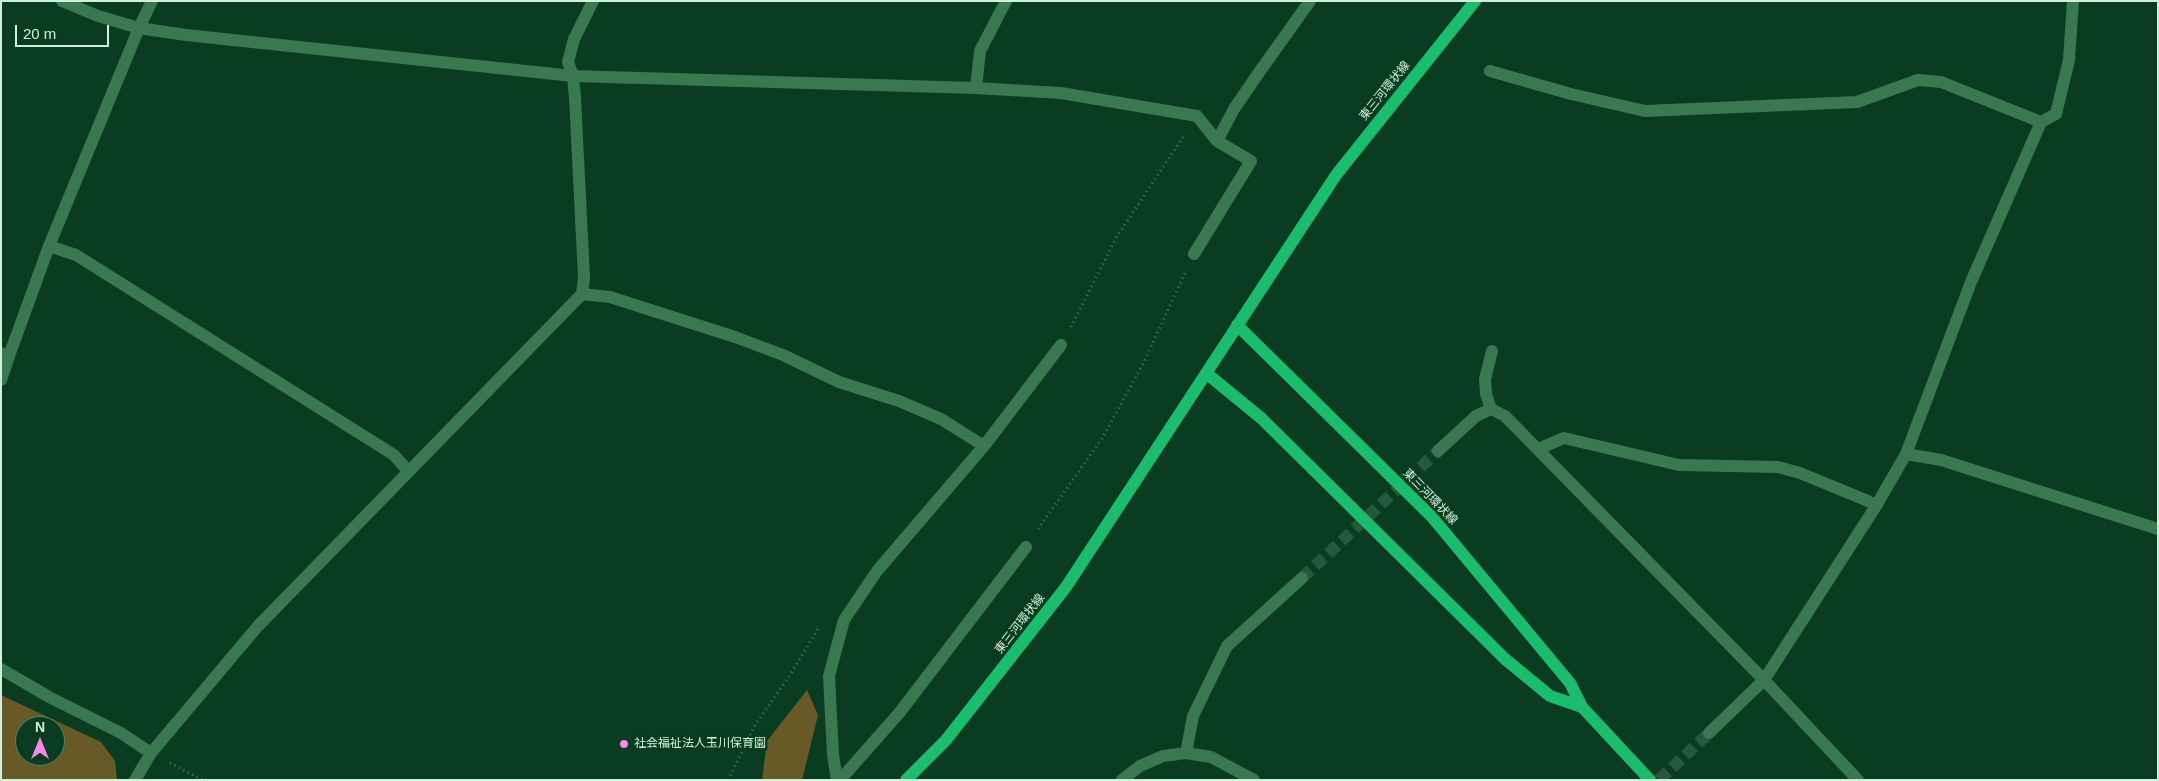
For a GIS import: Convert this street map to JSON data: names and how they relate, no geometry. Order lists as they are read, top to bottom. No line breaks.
{"streets":{"main road":["東三河環状線"]},"places":["社会福祉法人玉川保育園"],"scale_bar":"20 m","north":"top"}
